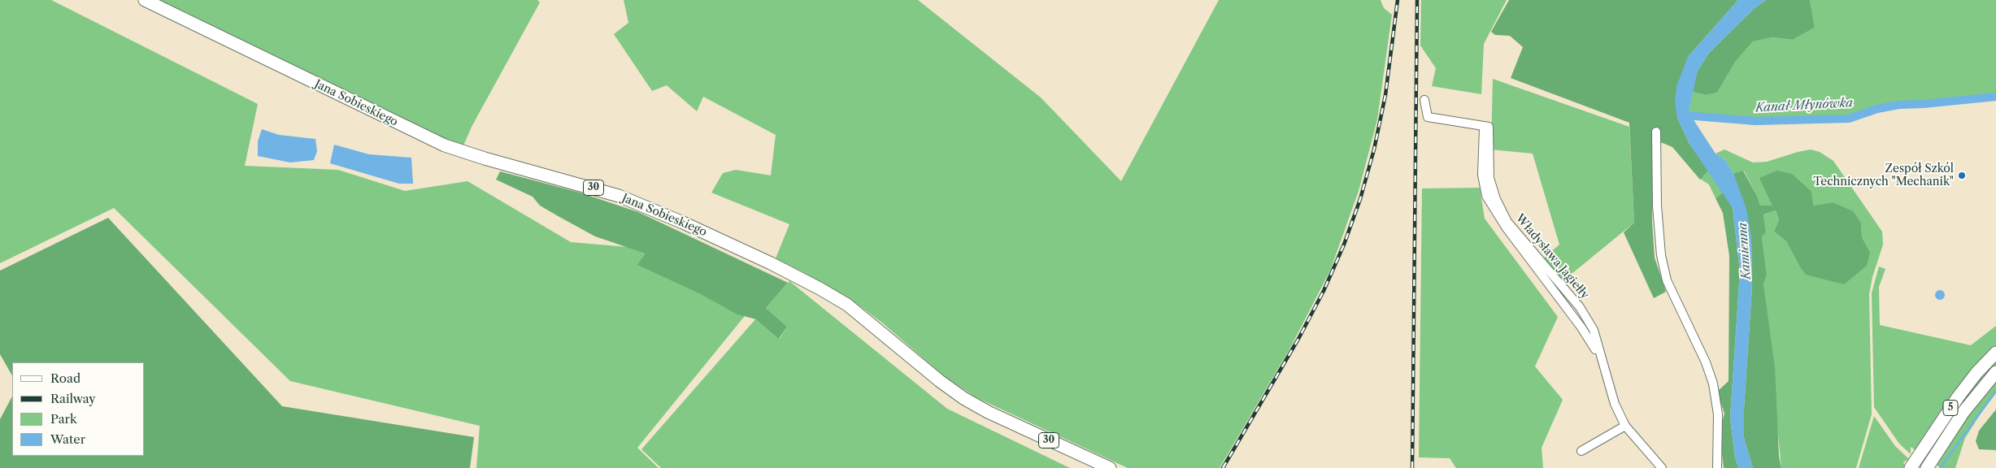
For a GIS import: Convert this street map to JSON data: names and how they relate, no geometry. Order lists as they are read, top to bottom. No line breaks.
{"streets":{"main road":["Jana Sobieskiego","30","5"]},"water":["Kanał Młynówka","Kamienna"],"places":["Zespół Szkól Technicznych \"Mechanik\""],"legend":["Road","Railway","Park","Water"]}
